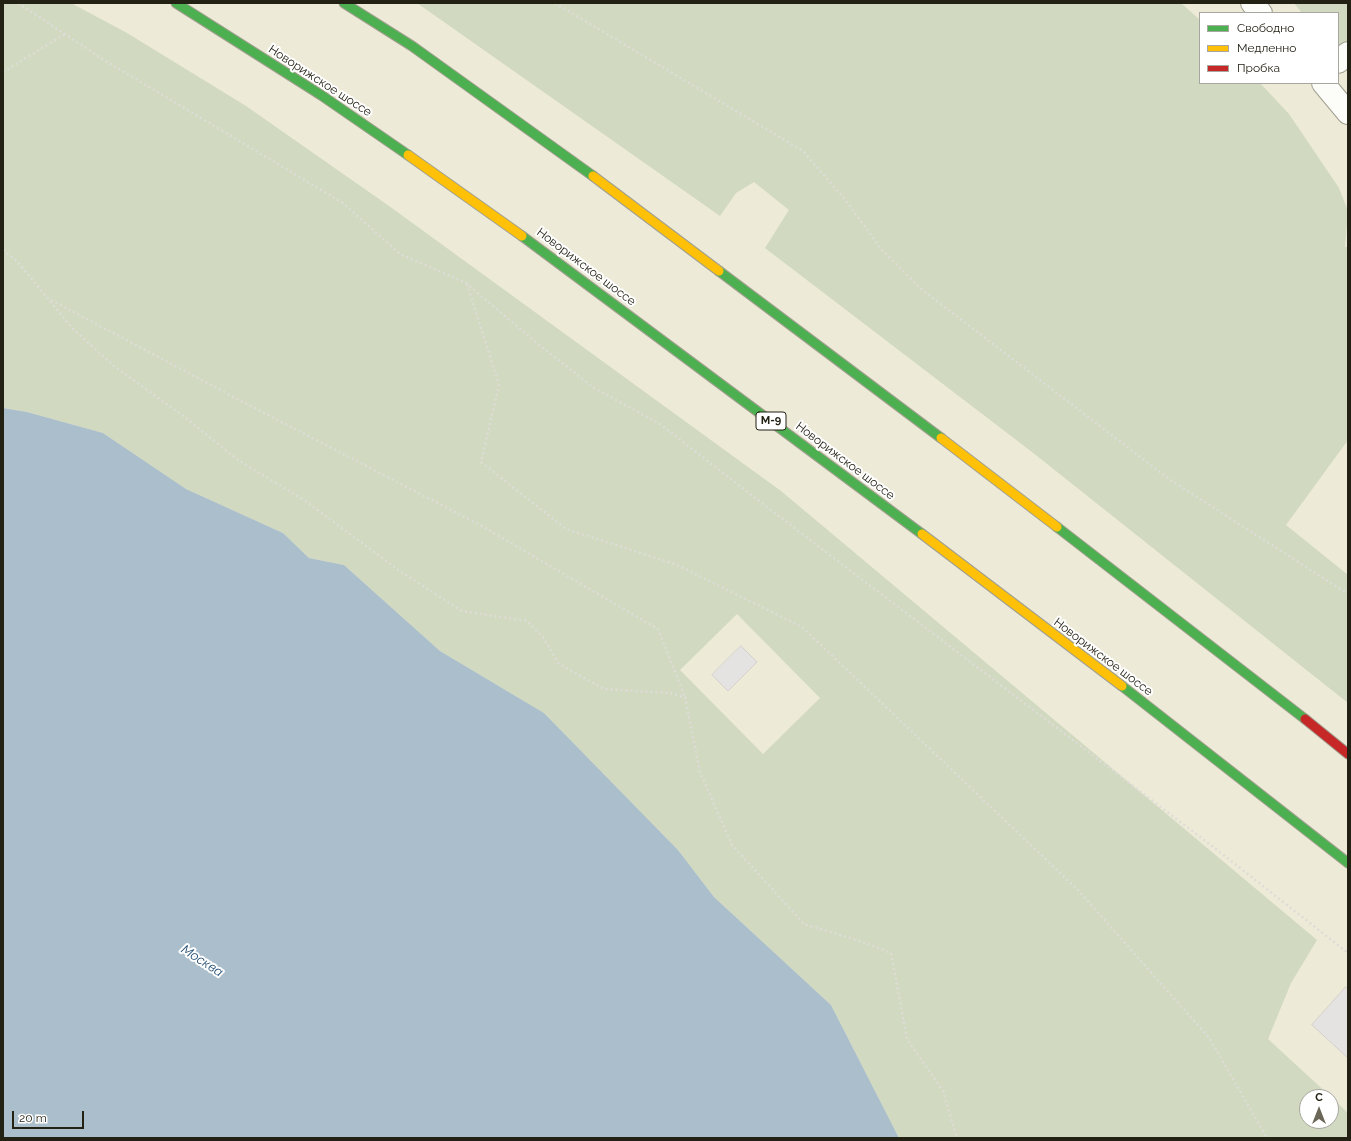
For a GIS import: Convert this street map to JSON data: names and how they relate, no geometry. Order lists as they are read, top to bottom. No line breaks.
{"streets":{"highway":["Новорижское шоссе","М-9"]},"water":["Москва"],"legend":["Свободно","Медленно","Пробка"],"scale_bar":"20 m","north":"top"}
